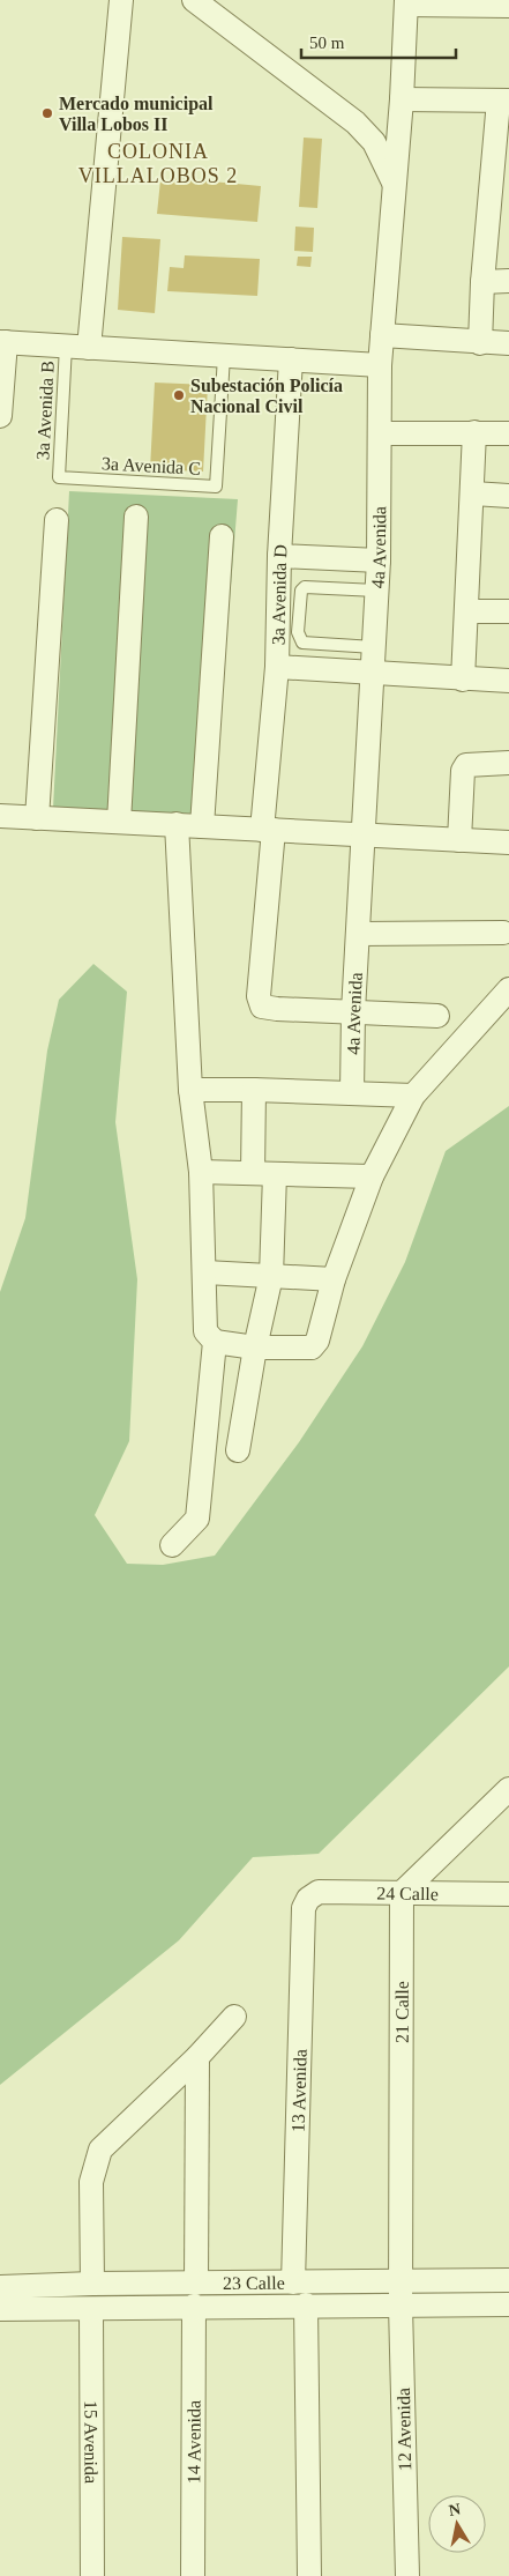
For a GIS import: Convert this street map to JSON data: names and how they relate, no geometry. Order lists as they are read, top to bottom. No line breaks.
{"streets":{"street":["4a Avenida","3a Avenida D","24 Calle","21 Calle","13 Avenida","23 Calle","12 Avenida","14 Avenida","15 Avenida"],"lane":["3a Avenida B","3a Avenida C"]},"crossings":[["3a Avenida B","3a Avenida C"],["4a Avenida","3a Avenida D"],["24 Calle","21 Calle"],["24 Calle","13 Avenida"],["21 Calle","23 Calle"],["21 Calle","12 Avenida"],["13 Avenida","23 Calle"],["23 Calle","12 Avenida"],["23 Calle","14 Avenida"],["23 Calle","15 Avenida"]],"districts":["COLONIA VILLALOBOS 2"],"places":["Mercado municipal Villa Lobos II","Subestación Policía Nacional Civil"],"scale_bar":"50 m","north":"top"}
